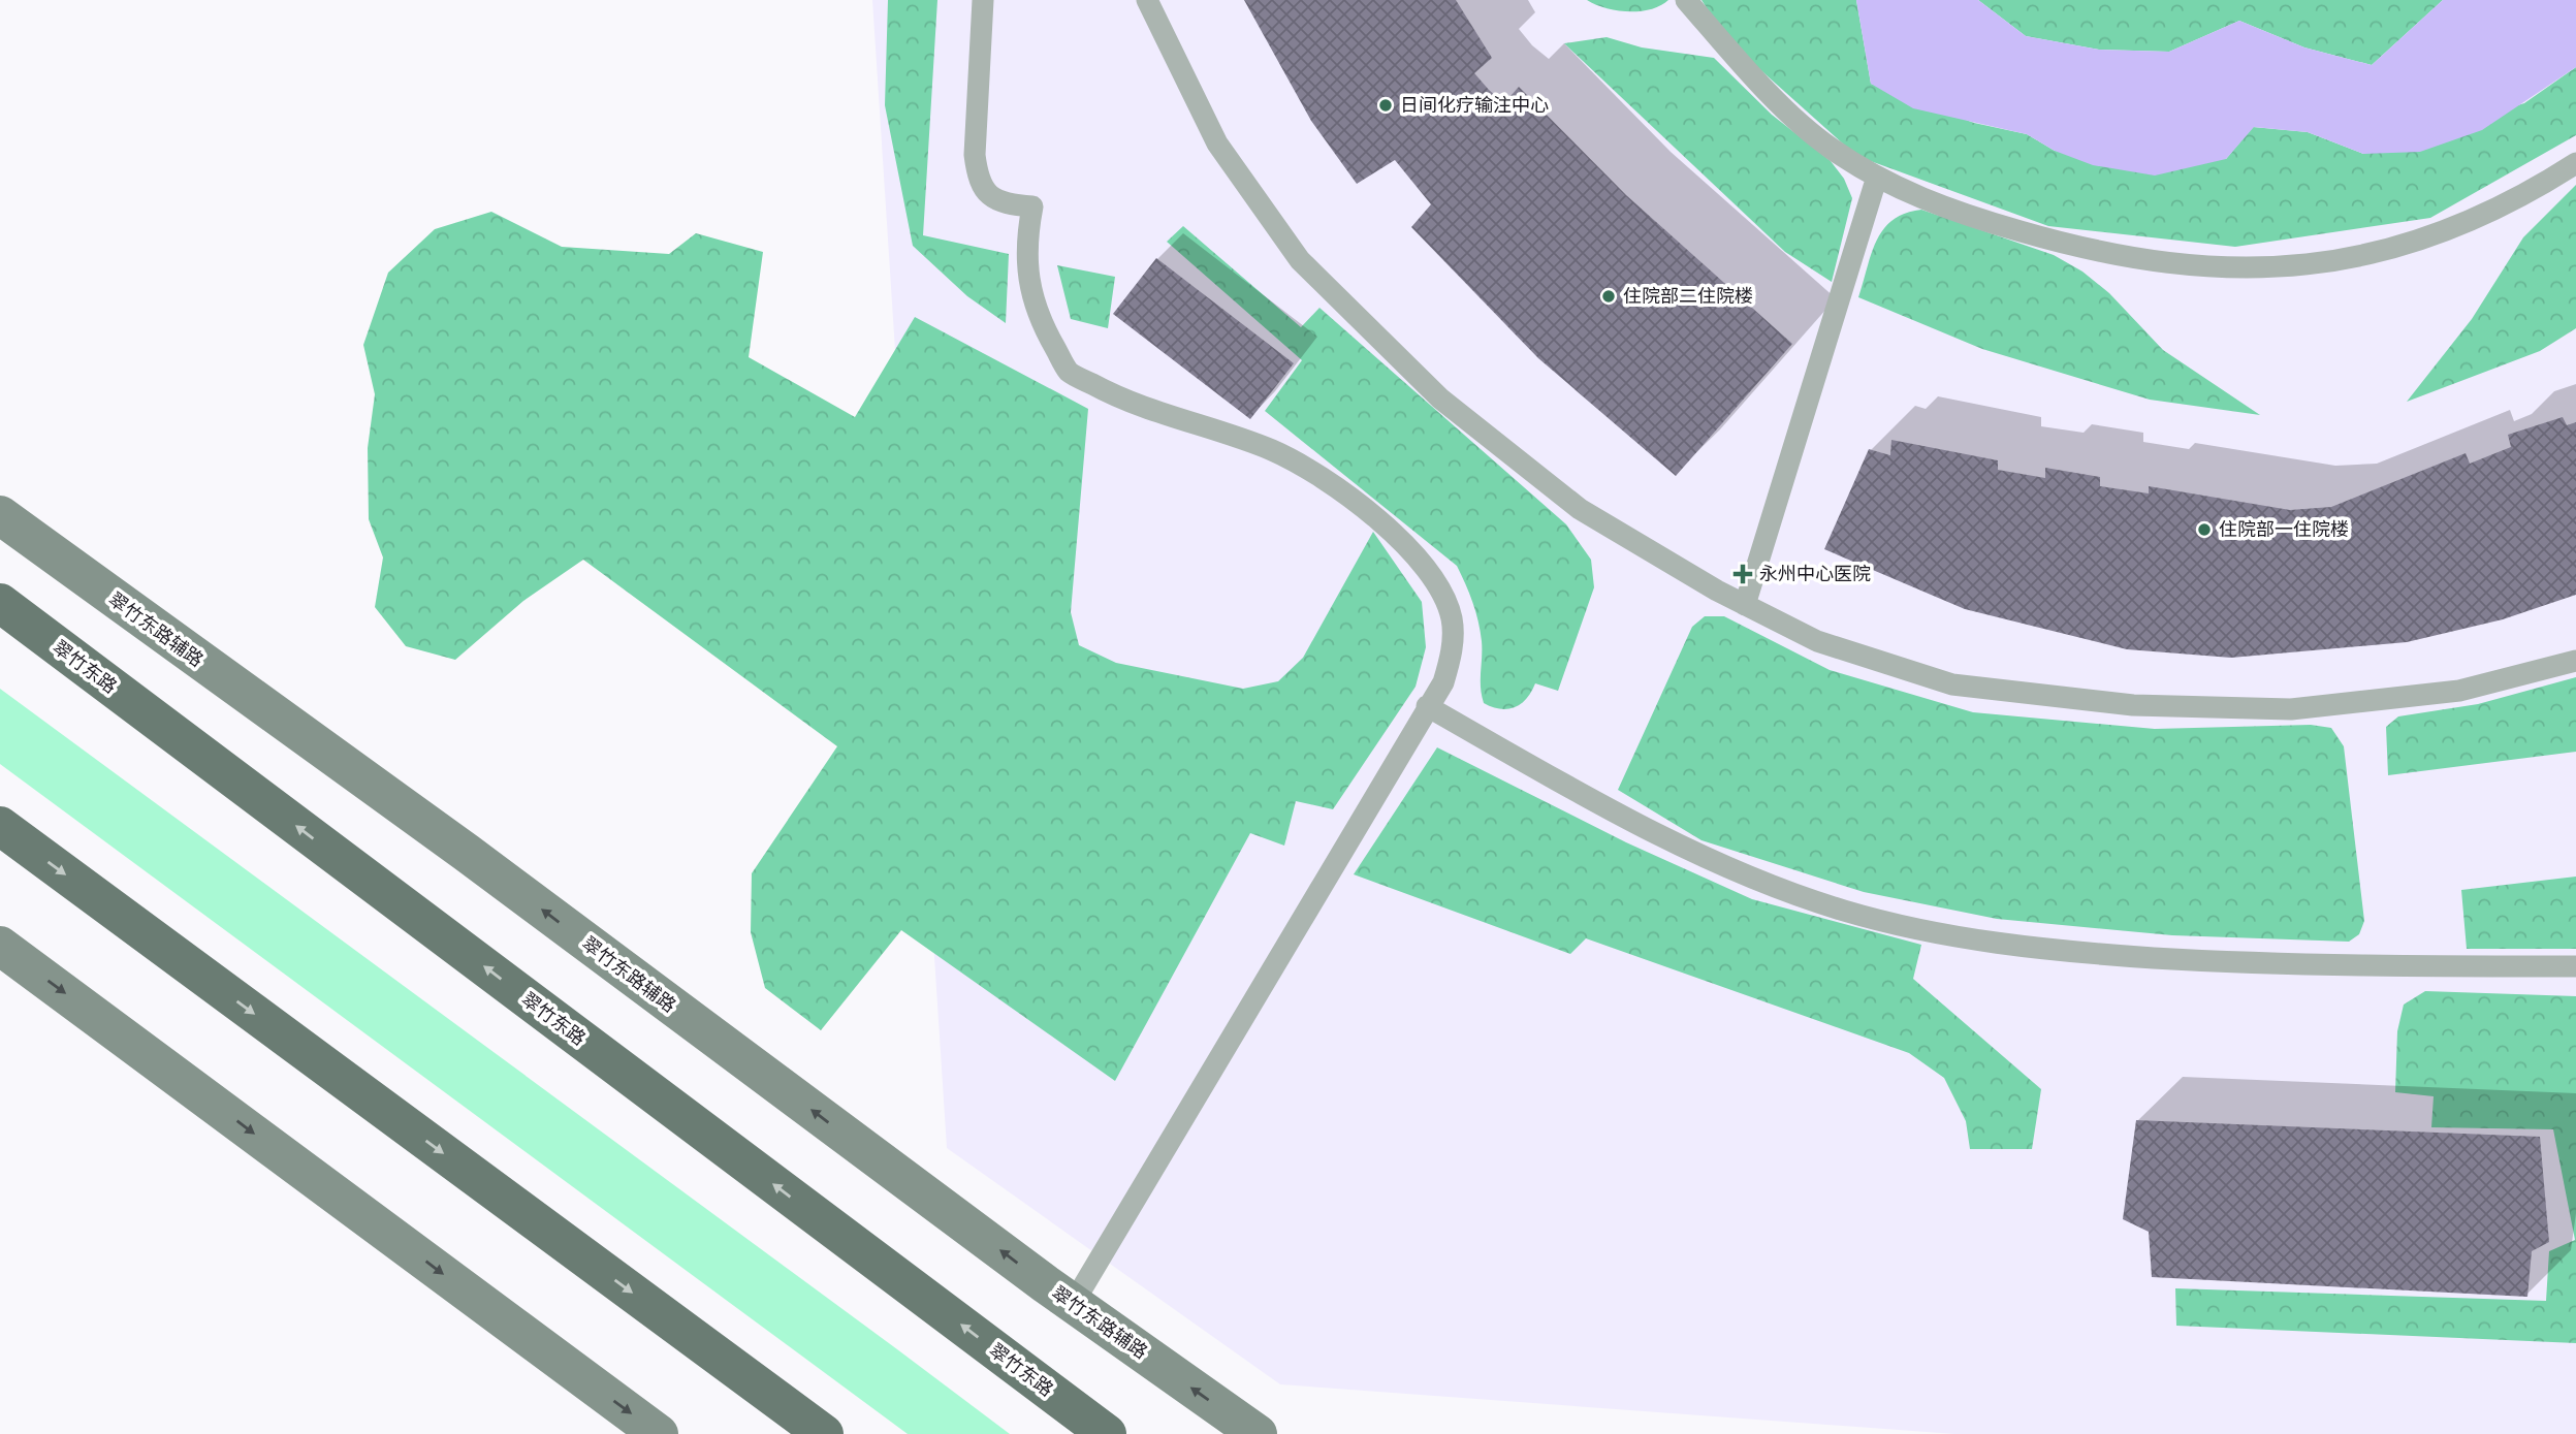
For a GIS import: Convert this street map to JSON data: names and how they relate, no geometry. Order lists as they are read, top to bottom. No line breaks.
{"streets":{"main road":["翠竹东路辅路","翠竹东路"]},"places":{"other":["日间化疗输注中心","住院部二住院楼","住院部一住院楼"],"health":["永州中心医院"]}}
